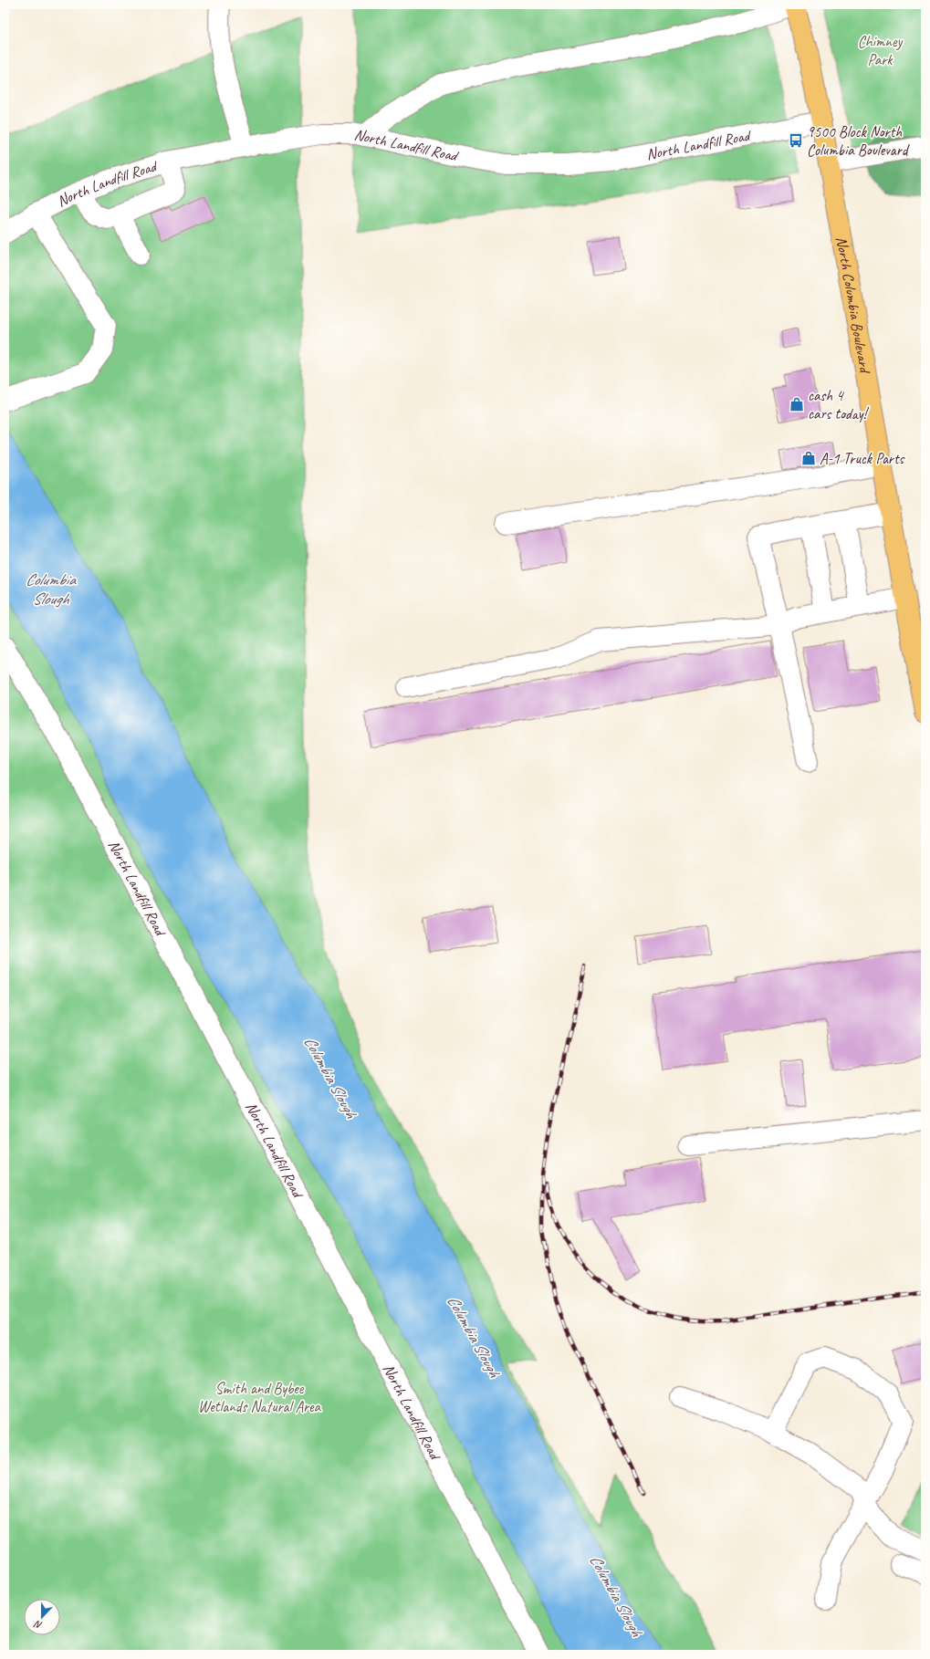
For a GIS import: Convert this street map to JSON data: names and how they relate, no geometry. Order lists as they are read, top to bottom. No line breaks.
{"streets":{"main road":["North Columbia Boulevard"],"street":["North Landfill Road"]},"crossings":[["North Landfill Road","North Columbia Boulevard"]],"water":["Columbia Slough"],"parks":["Chimney Park","Smith and Bybee Wetlands Natural Area"],"places":{"bus stop":["9500 Block North Columbia Boulevard"],"shop":["cash 4 cars today!","A-1 Truck Parts"]},"north":"bottom"}
